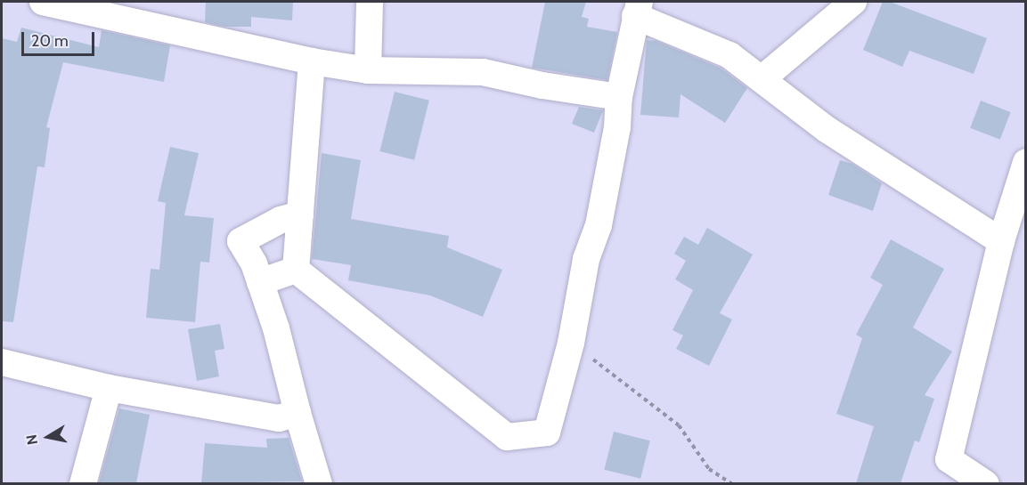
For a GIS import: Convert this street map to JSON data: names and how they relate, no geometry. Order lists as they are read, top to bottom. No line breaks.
{"scale_bar":"20 m","north":"left"}
